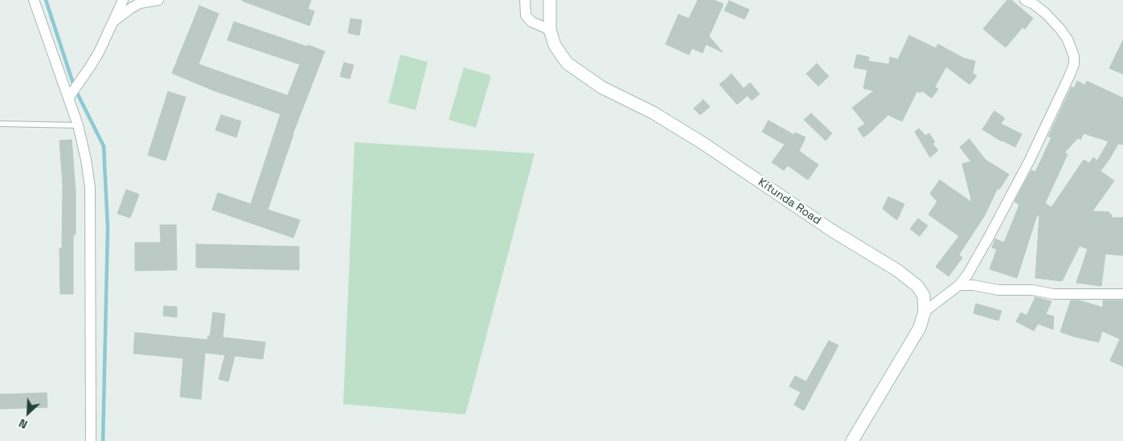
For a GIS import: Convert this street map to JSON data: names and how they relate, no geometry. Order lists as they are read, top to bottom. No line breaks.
{"streets":{"street":["Kitunda Road"]},"north":"bottom left"}
